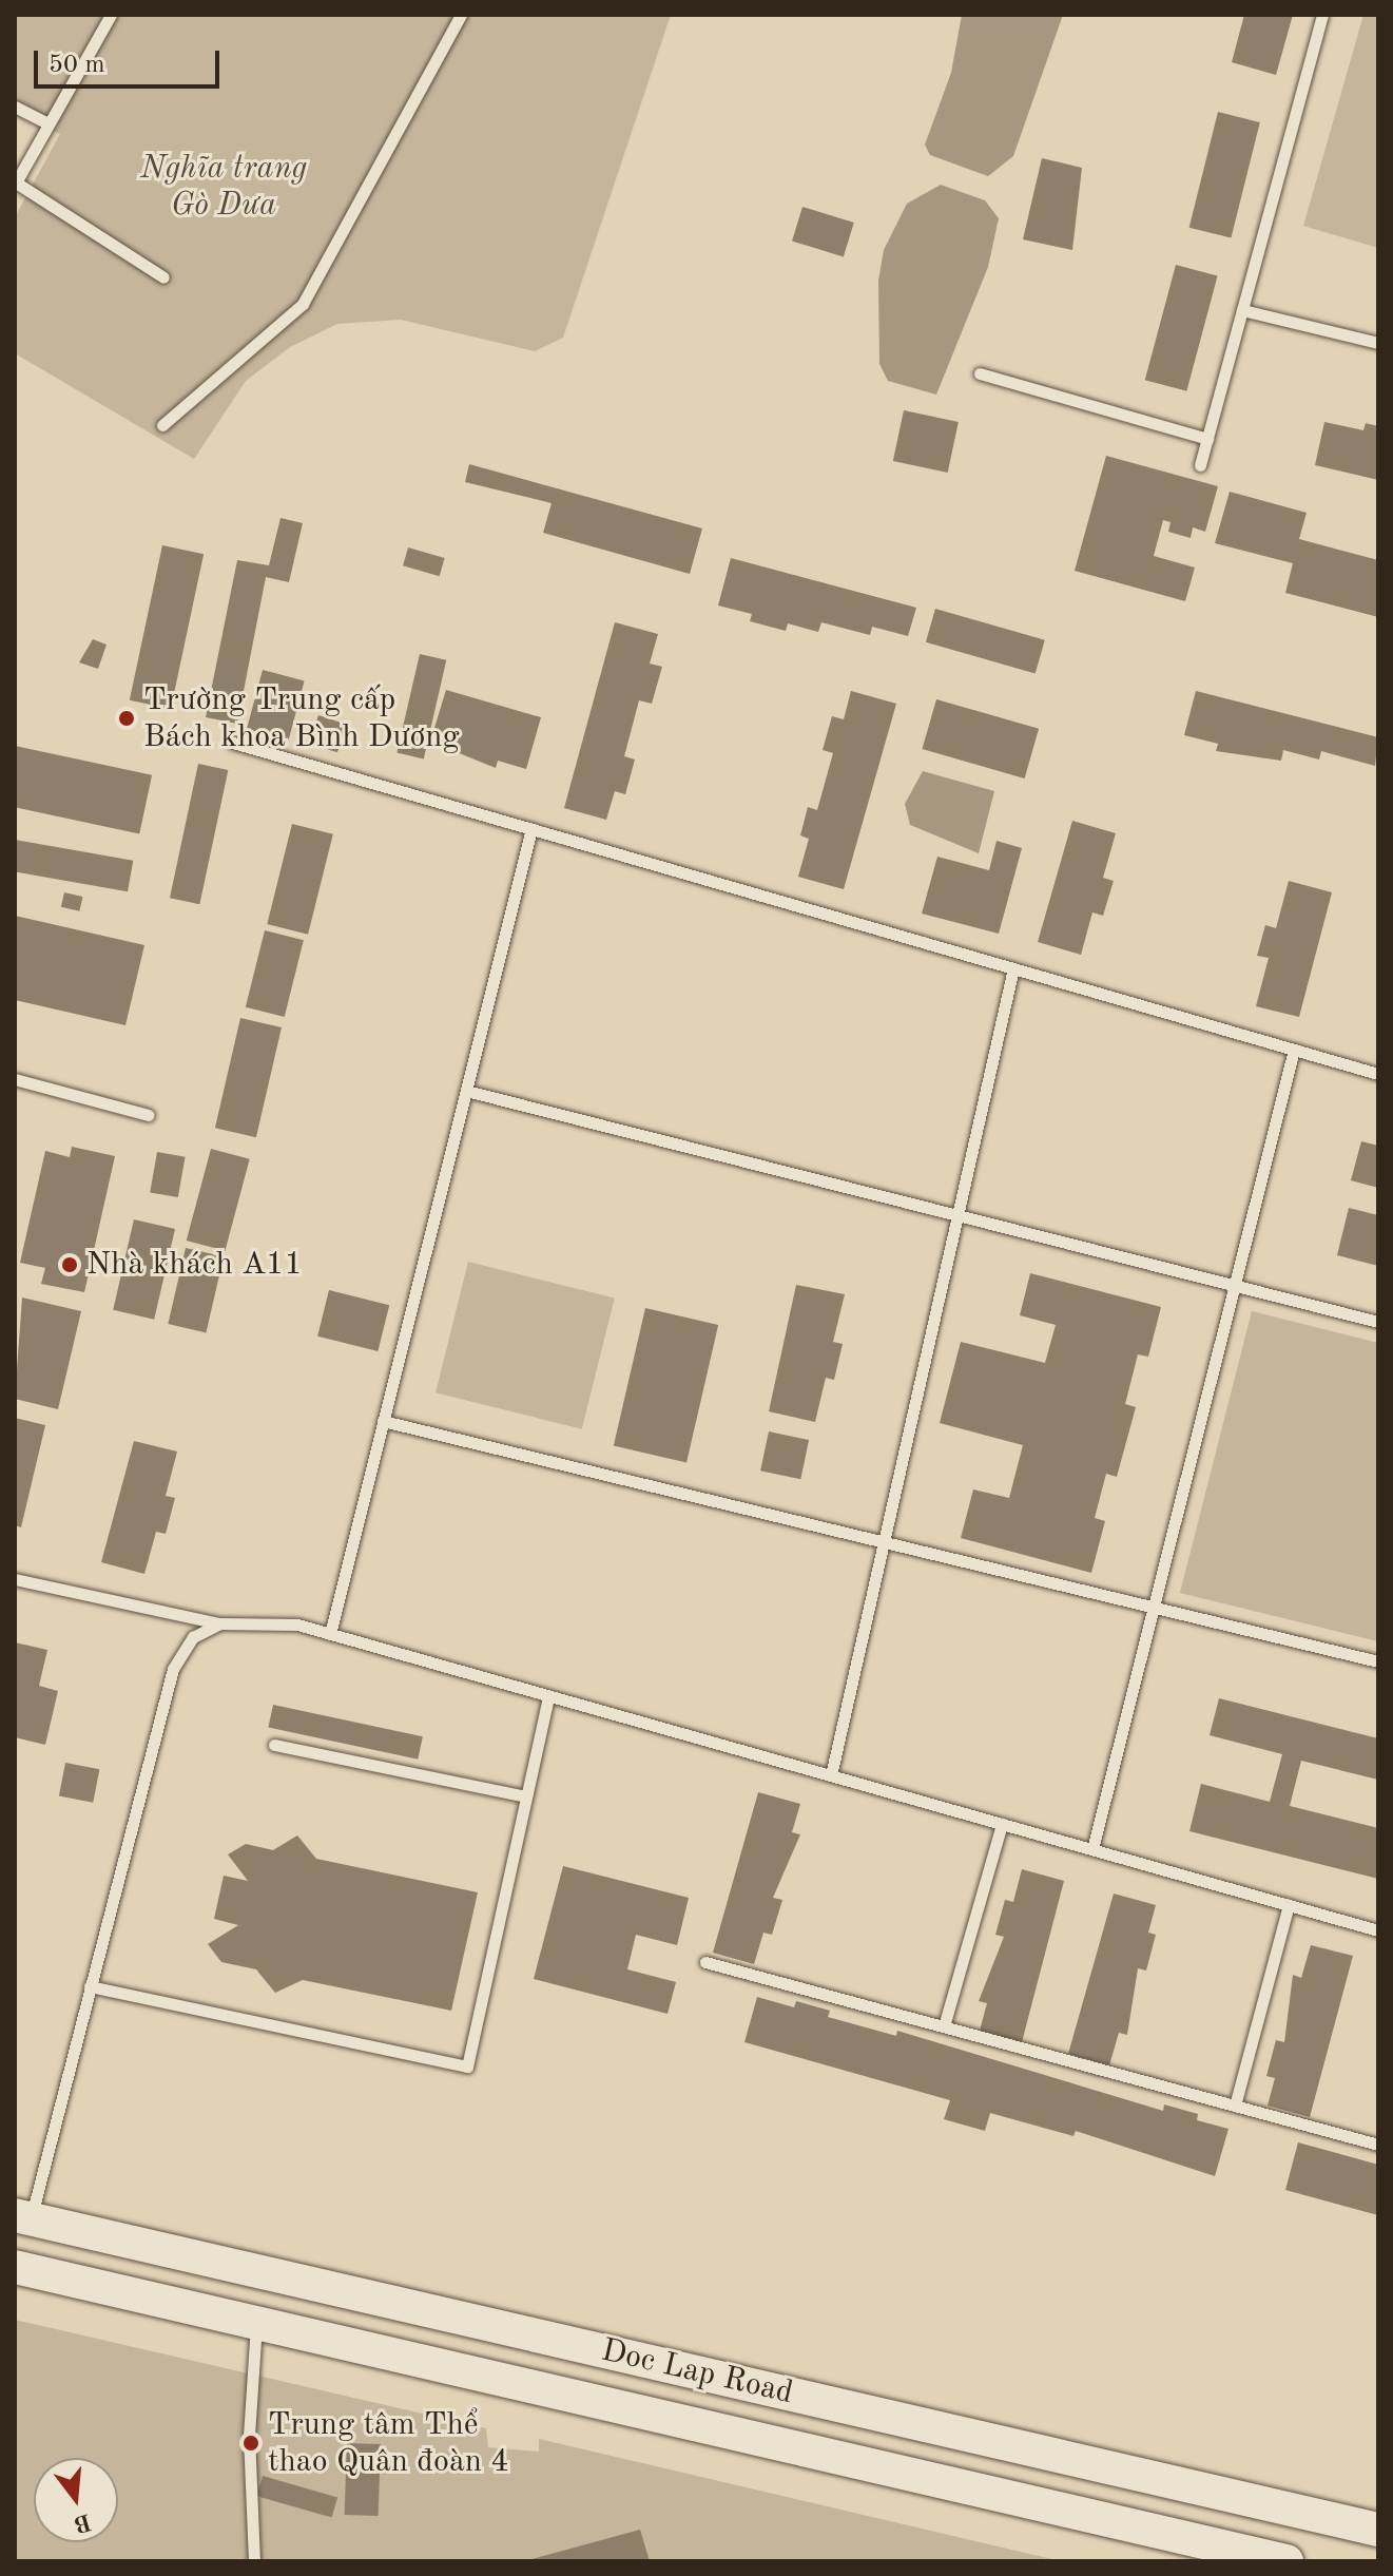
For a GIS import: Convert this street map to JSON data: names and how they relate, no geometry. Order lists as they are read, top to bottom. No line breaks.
{"streets":{"main road":["Doc Lap Road"]},"parks":["Nghĩa trang Gò Dưa"],"places":["Trường Trung cấp Bách khoa Bình Dương","Nhà khách A11","Trung tâm Thể thao Quân đoàn 4"],"scale_bar":"50 m","north":"bottom"}
